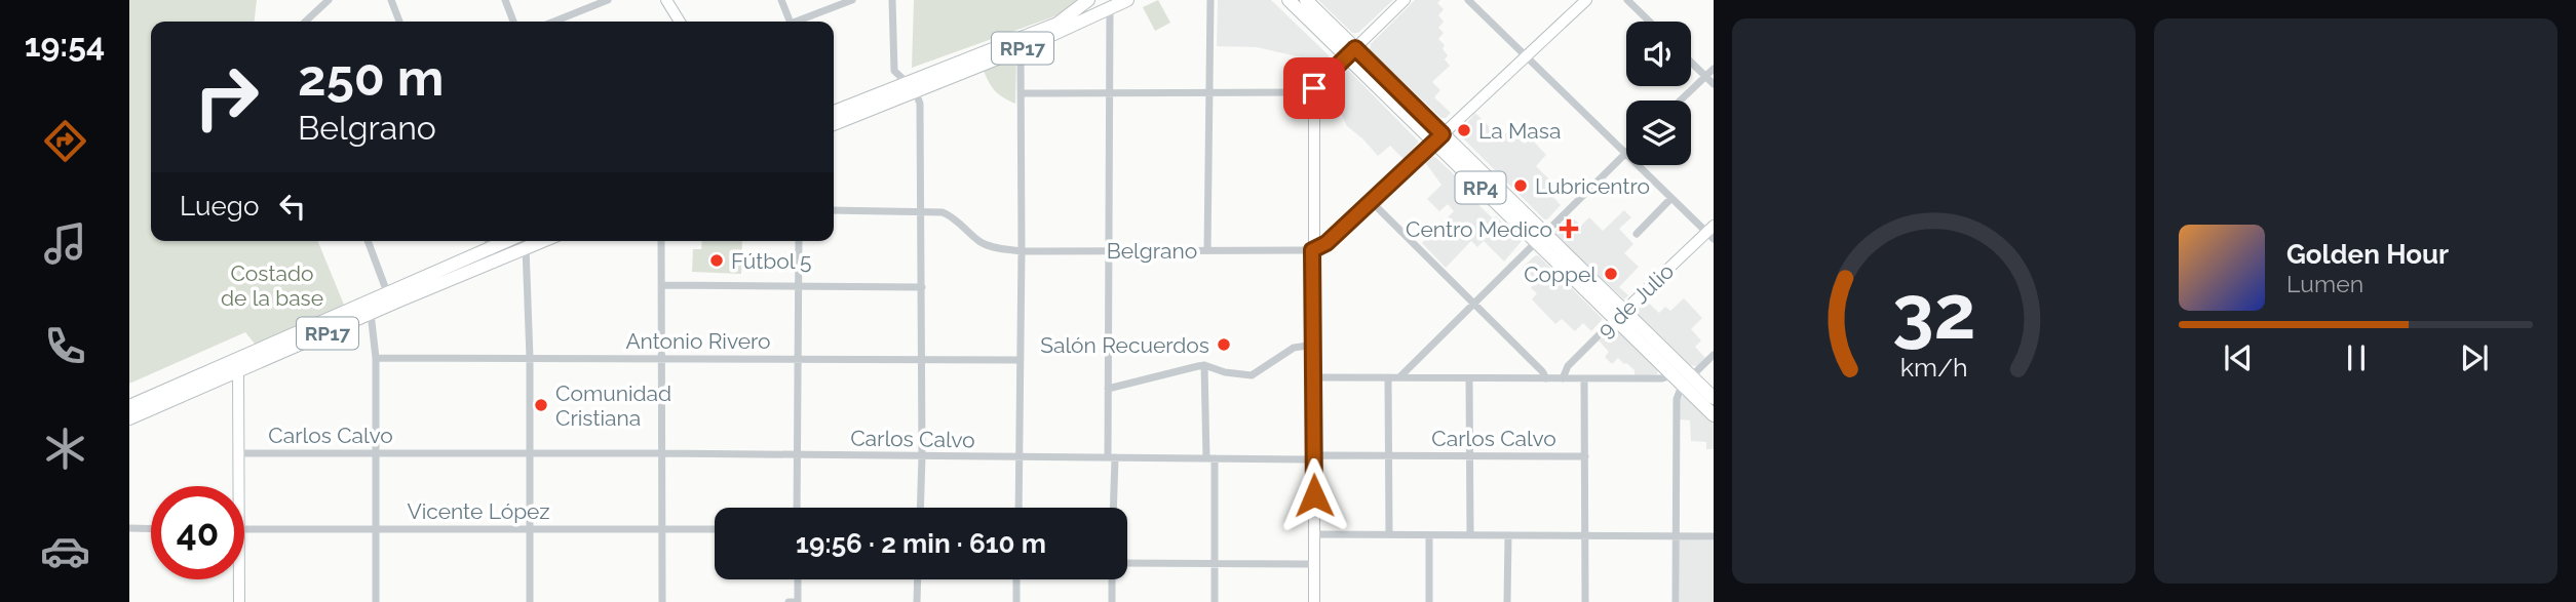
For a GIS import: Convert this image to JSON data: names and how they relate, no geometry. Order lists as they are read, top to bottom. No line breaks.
{"streets":{"main road":["RP17","RP4"],"street":["Belgrano","9 de Julio","Antonio Rivero","Carlos Calvo","Vicente López"]},"crossings":[["RP4","9 de Julio"]],"parks":["Costado de la base"],"places":{"other":["La Masa","Lubricentro","Fútbol 5","Coppel","Salón Recuerdos","Comunidad Cristiana"],"health":["Centro Medico"]},"page":{"tabs":"19:54","turn":["250 m","Belgrano"],"then":"Luego","song":["Golden Hour","Lumen"],"limit":"40","trip":"19:56 · 2 min · 610 m","gauge":["32","km/h"]}}
